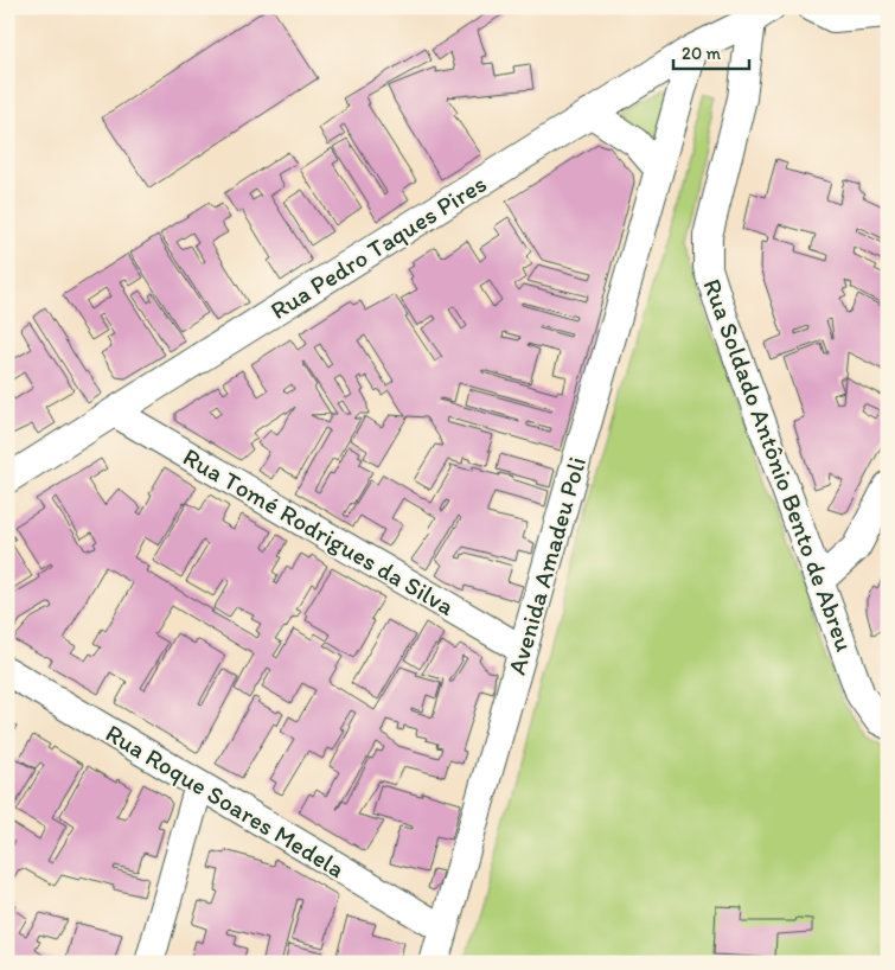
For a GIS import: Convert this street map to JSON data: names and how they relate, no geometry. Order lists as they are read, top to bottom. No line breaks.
{"streets":{"street":["Rua Pedro Taques Pires","Rua Soldado Antônio Bento de Abreu","Rua Tomé Rodrigues da Silva","Avenida Amadeu Poli","Rua Roque Soares Medela"]},"crossings":[["Rua Pedro Taques Pires","Rua Soldado Antônio Bento de Abreu"],["Rua Pedro Taques Pires","Rua Tomé Rodrigues da Silva"],["Rua Pedro Taques Pires","Avenida Amadeu Poli"],["Rua Tomé Rodrigues da Silva","Avenida Amadeu Poli"],["Avenida Amadeu Poli","Rua Roque Soares Medela"]],"scale_bar":"20 m"}
